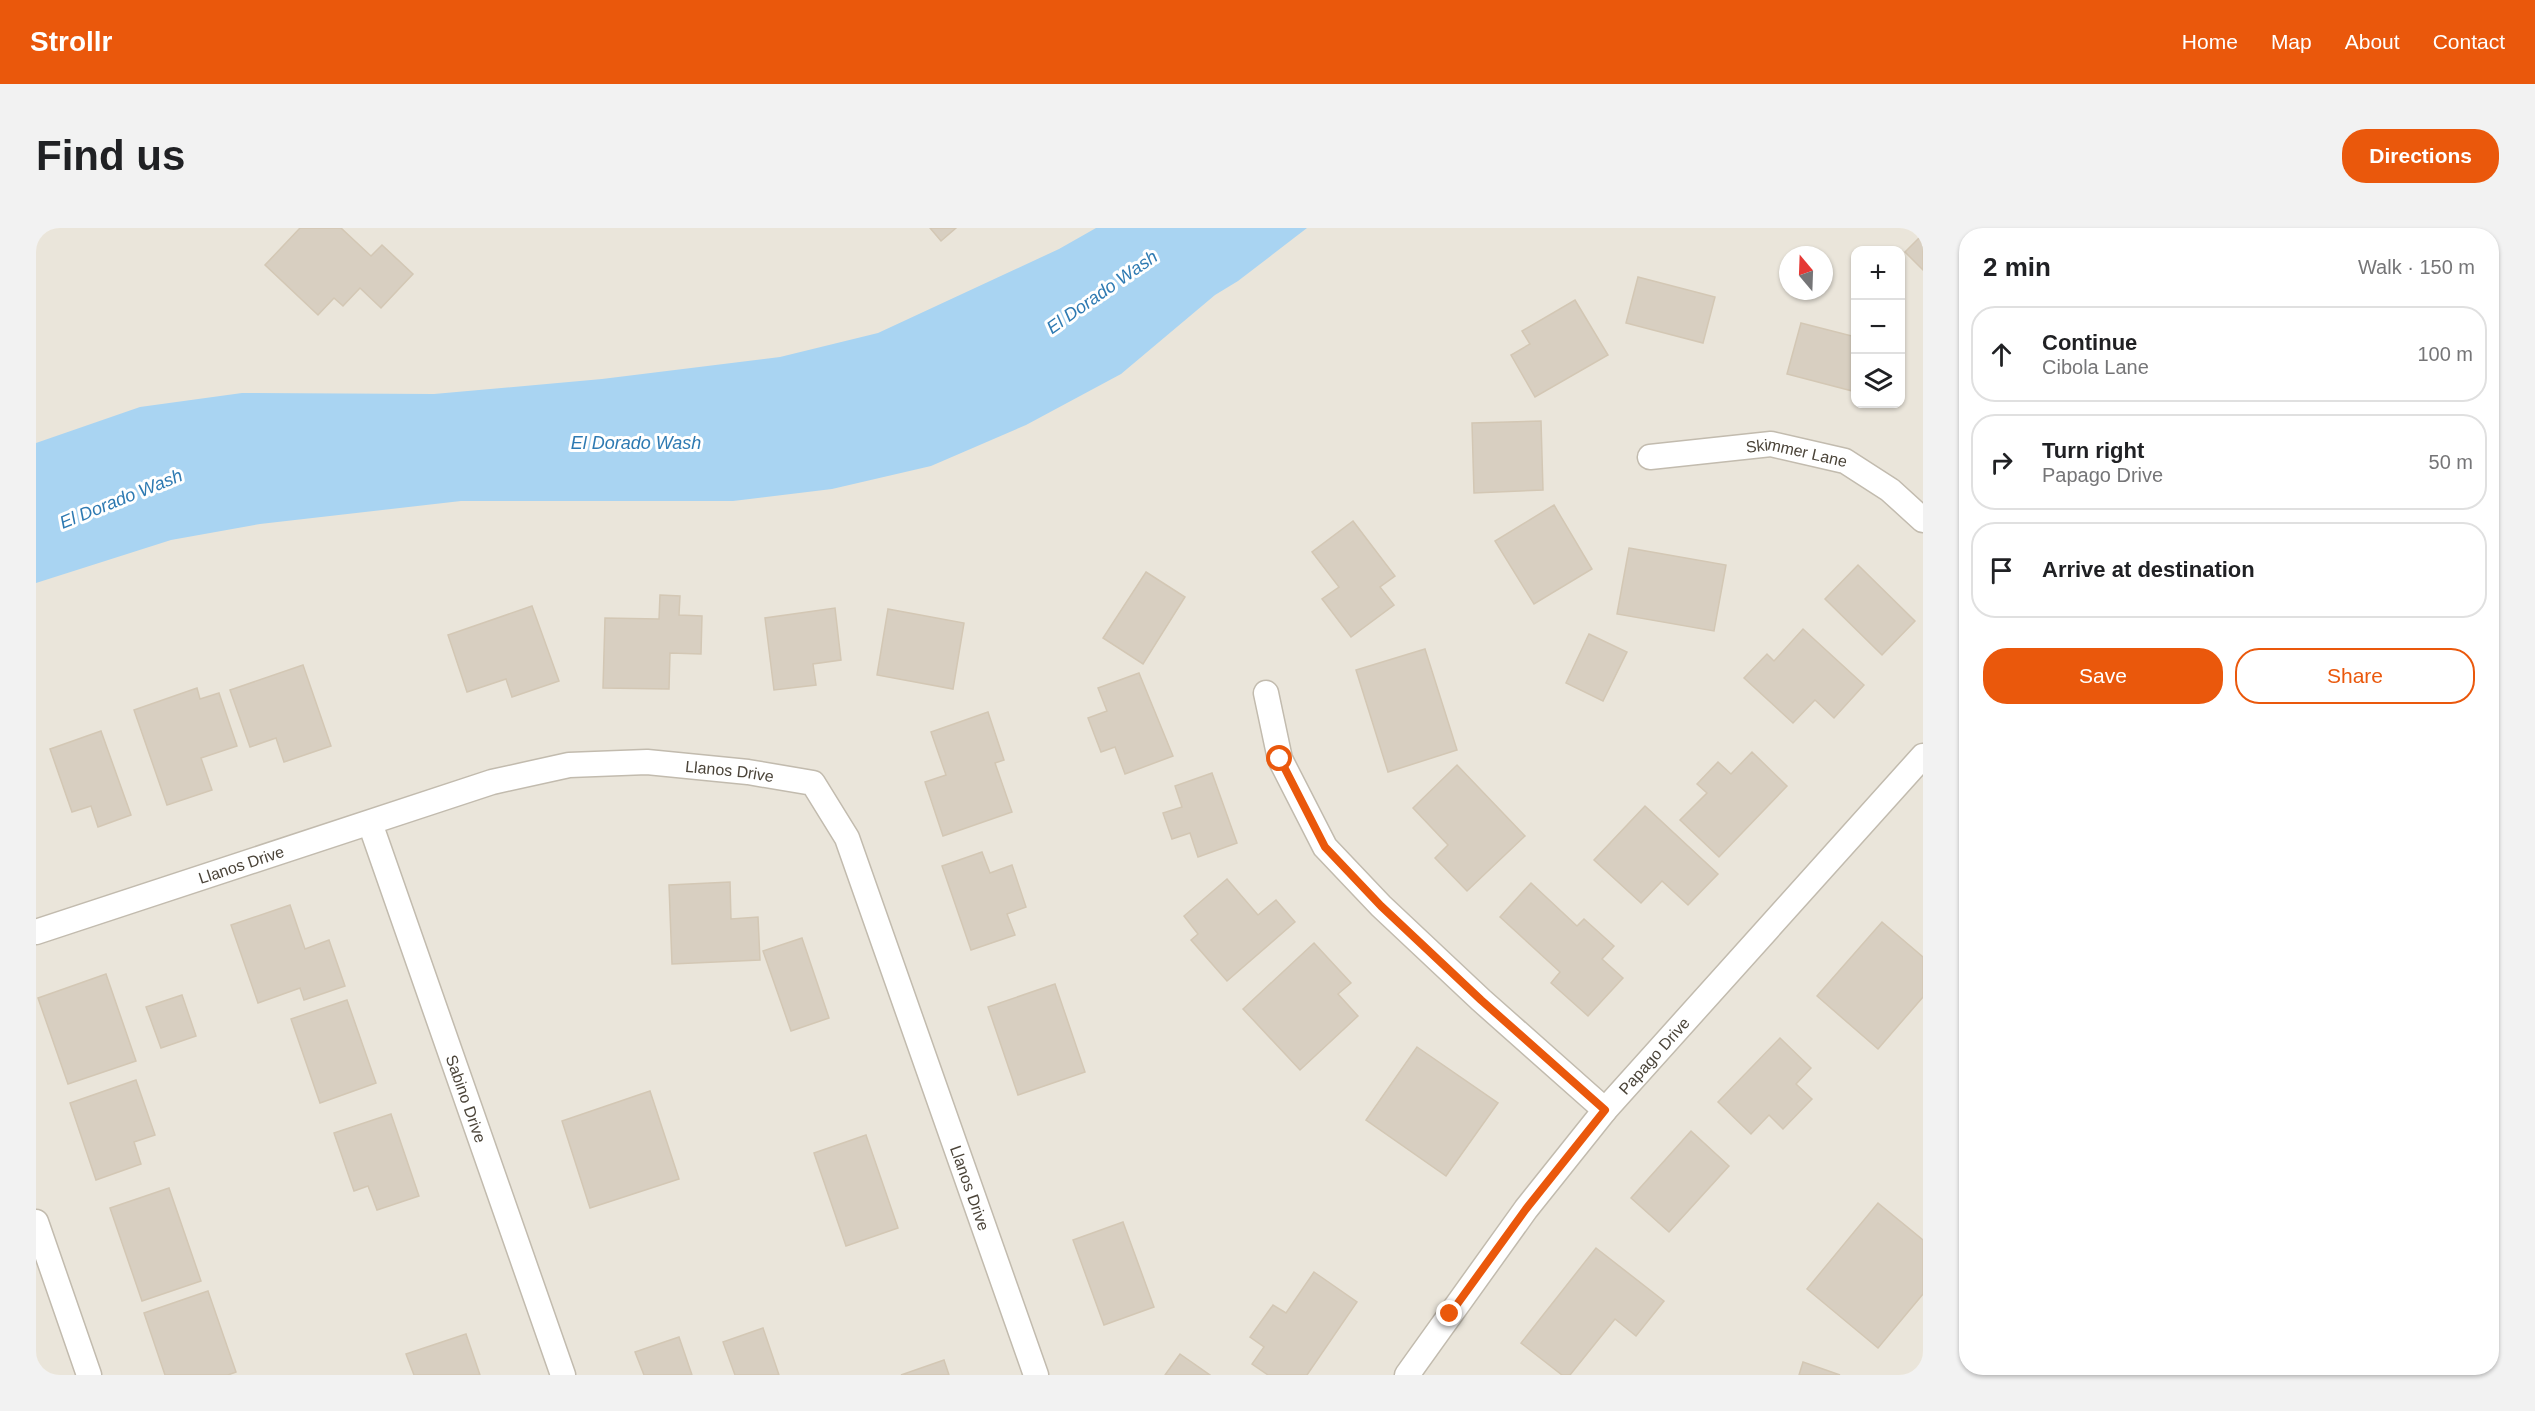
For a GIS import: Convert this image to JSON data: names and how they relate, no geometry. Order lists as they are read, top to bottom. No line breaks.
{"streets":{"street":["Skimmer Lane","Llanos Drive","Papago Drive","Sabino Drive"]},"crossings":[["Llanos Drive","Sabino Drive"]],"water":["El Dorado Wash"],"north":"top","page":{"header":"Strollr","nav":["Home","Map","About","Contact"],"buttons":["Directions",["Save","Share"]],"title":"Find us","heading":["2 min","Walk · 150 m"],"map_buttons":["+","−"],"list":[["Continue","Cibola Lane","100 m"],["Turn right","Papago Drive","50 m"],"Arrive at destination"]}}
